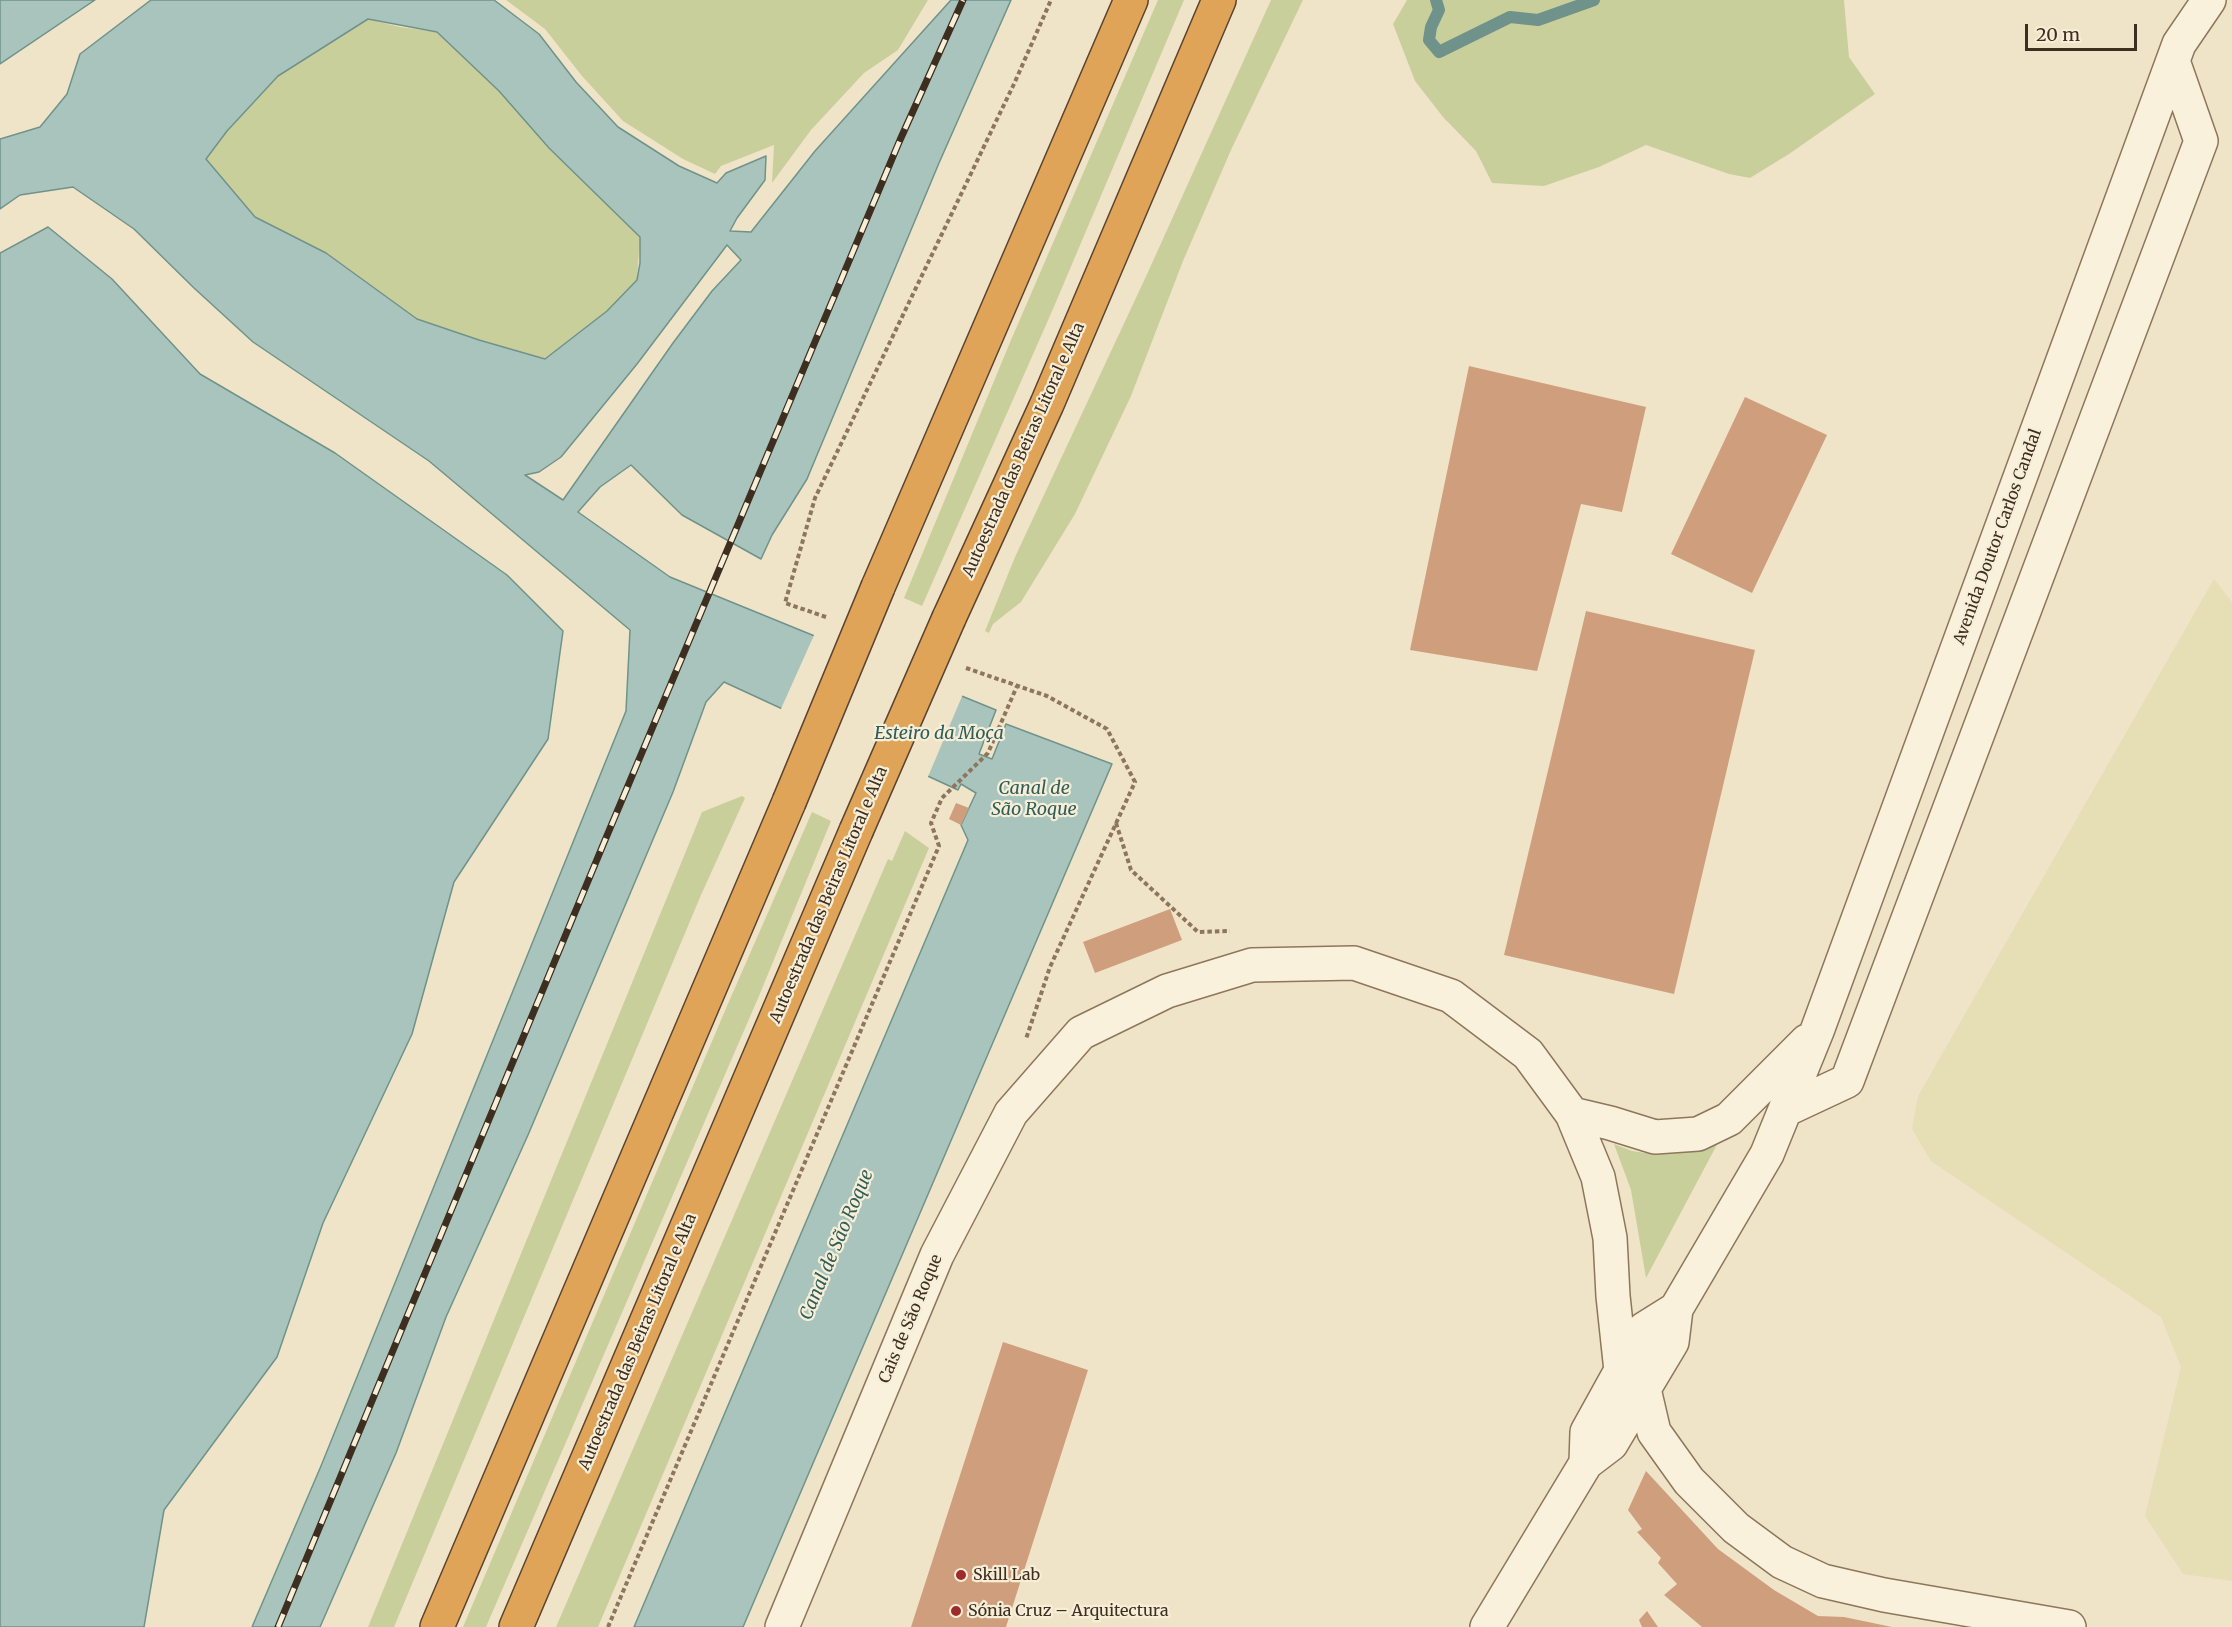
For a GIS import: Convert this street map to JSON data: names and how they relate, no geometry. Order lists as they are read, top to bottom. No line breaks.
{"streets":{"highway":["Autoestrada das Beiras Litoral e Alta"],"street":["Avenida Doutor Carlos Candal","Cais de São Roque"]},"crossings":[["Avenida Doutor Carlos Candal","Cais de São Roque"]],"water":["Esteiro da Moça","Canal de São Roque"],"places":["Skill Lab","Sónia Cruz – Arquitectura"],"scale_bar":"20 m"}
